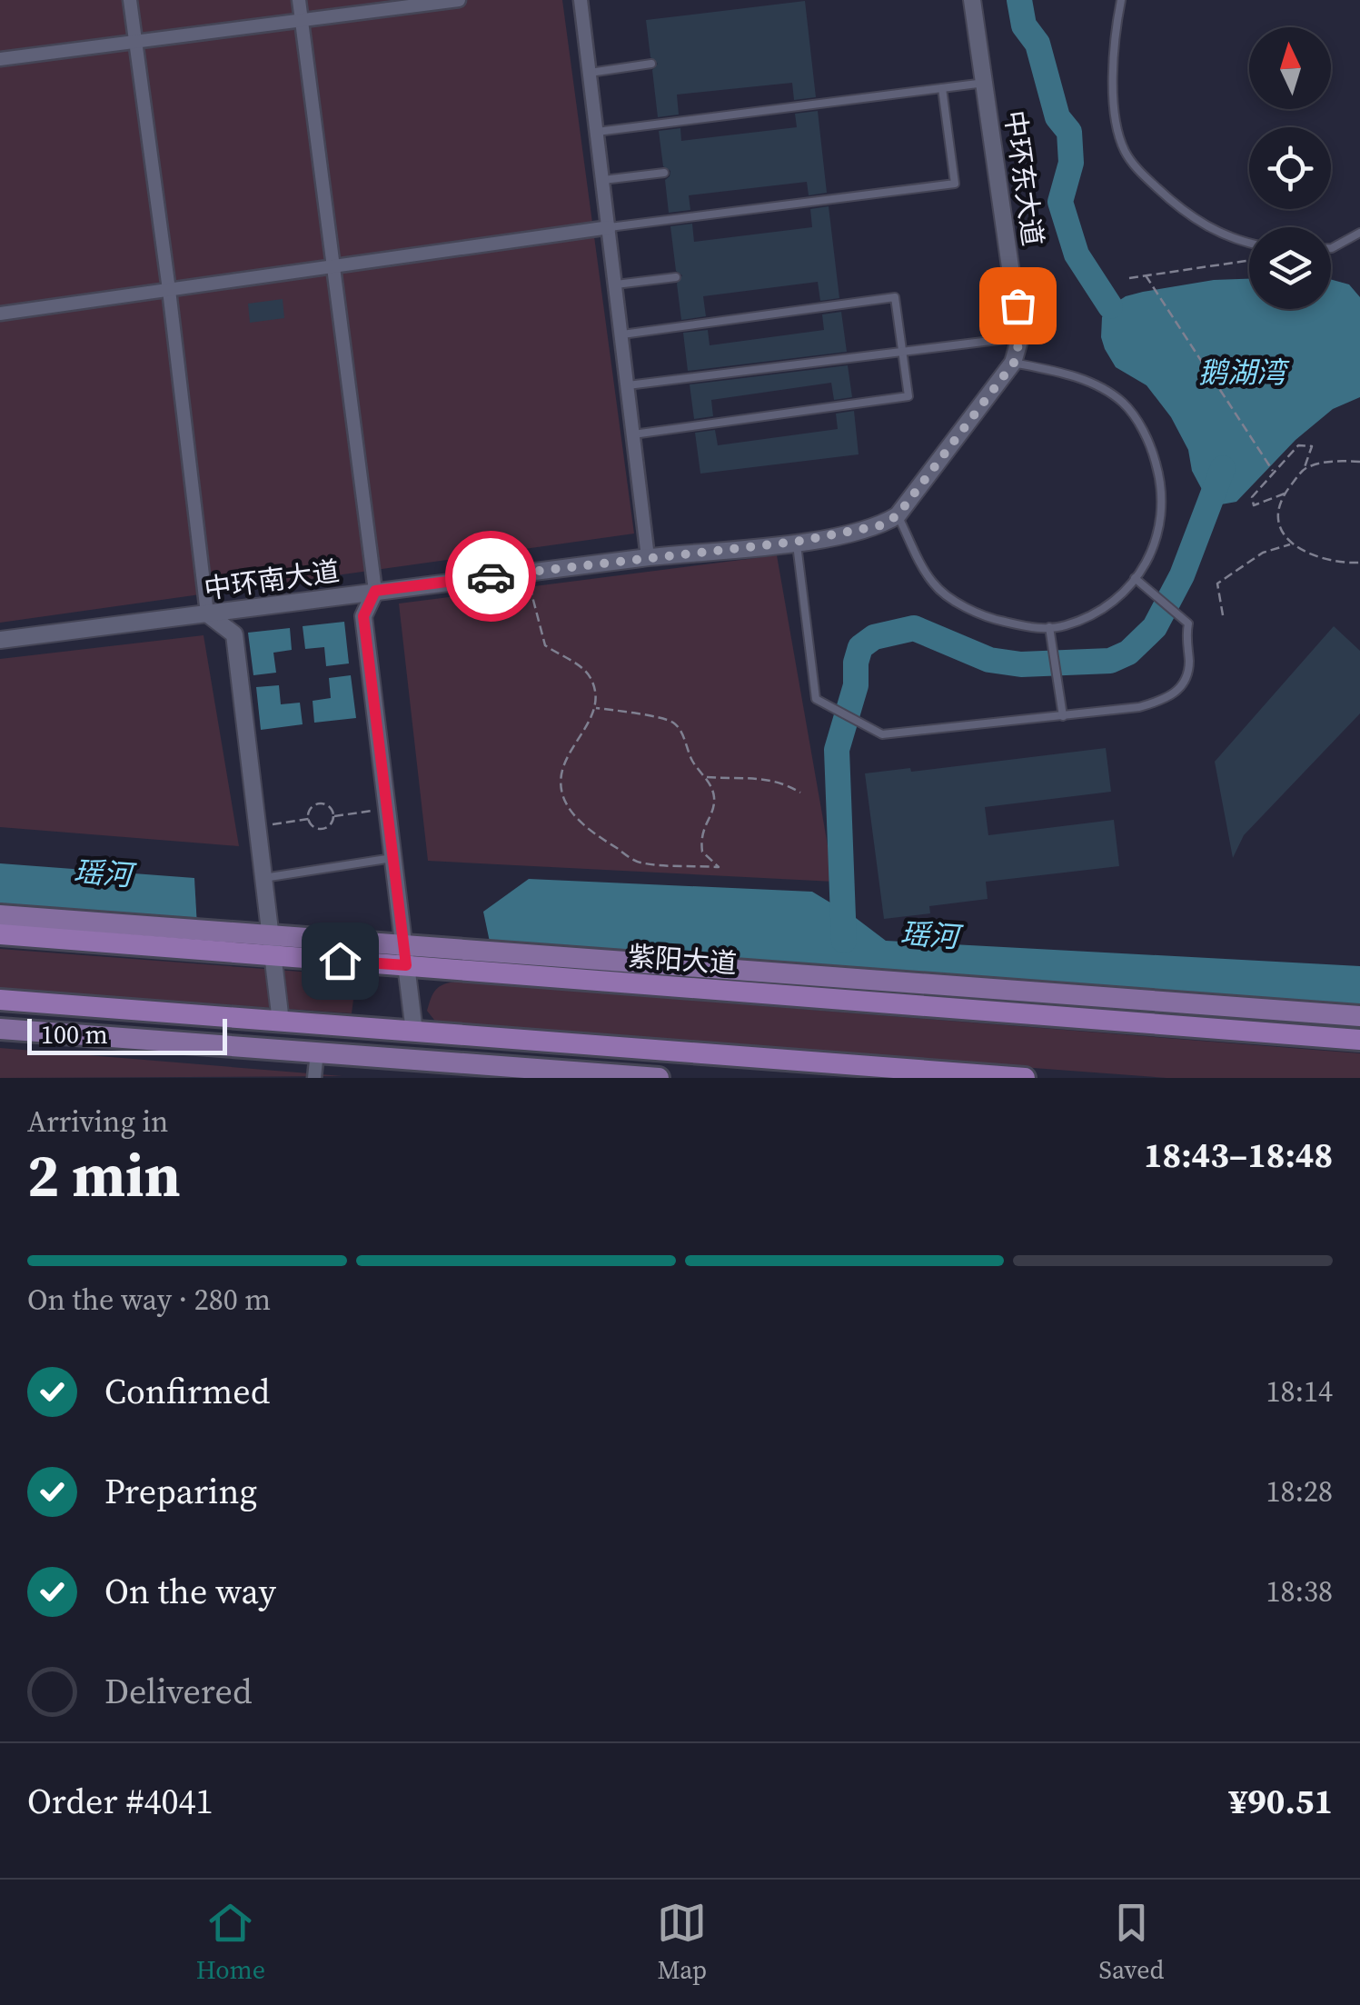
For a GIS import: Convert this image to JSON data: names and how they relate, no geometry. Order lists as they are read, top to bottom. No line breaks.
{"streets":{"highway":["紫阳大道"],"street":["中环东大道","中环南大道"]},"crossings":[["中环东大道","中环南大道"]],"water":["鹅湖湾","瑶河"],"scale_bar":"100 m","north":"top","page":{"scale":"100 m","heading":["2 min","Arriving in","18:43–18:48"],"panel":["Order #4041","¥90.51"],"bar":"On the way · 280 m","list":[["Confirmed","18:14"],["Preparing","18:28"],["On the way","18:38"],"Delivered"],"tabs":["Home","Map","Saved"]}}
